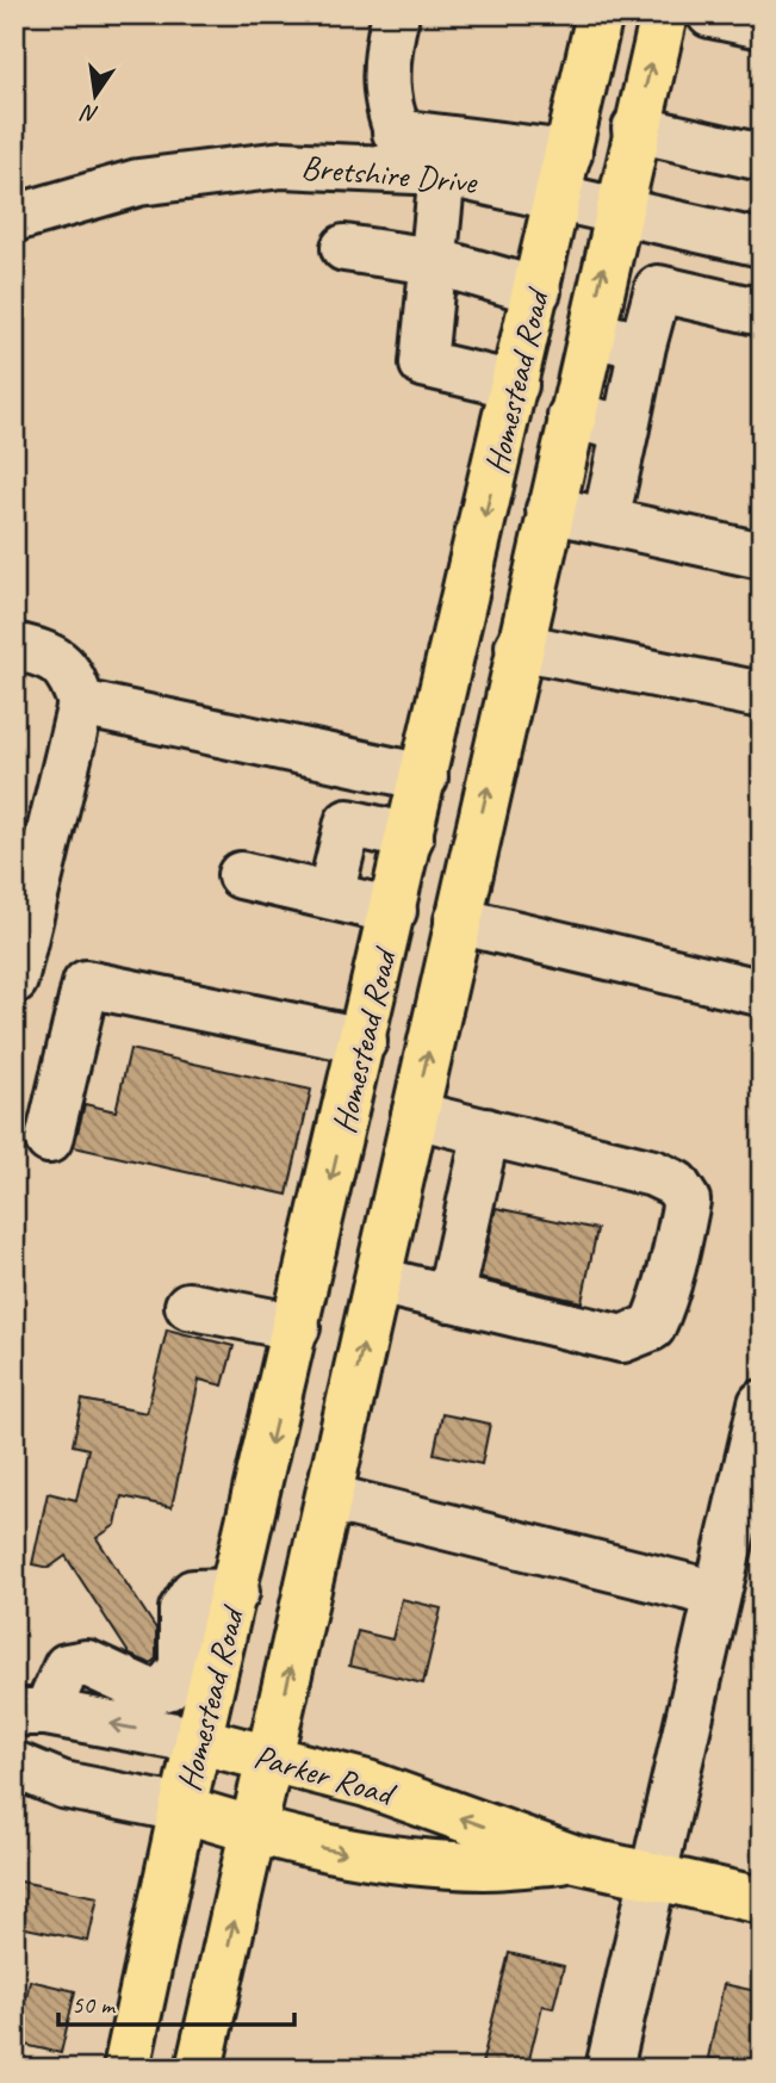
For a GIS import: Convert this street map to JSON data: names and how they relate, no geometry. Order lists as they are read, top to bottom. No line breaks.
{"streets":{"main road":["Homestead Road","Parker Road"],"street":["Bretshire Drive"]},"crossings":[["Bretshire Drive","Homestead Road"],["Homestead Road","Parker Road"]],"scale_bar":"50 m","north":"bottom"}
